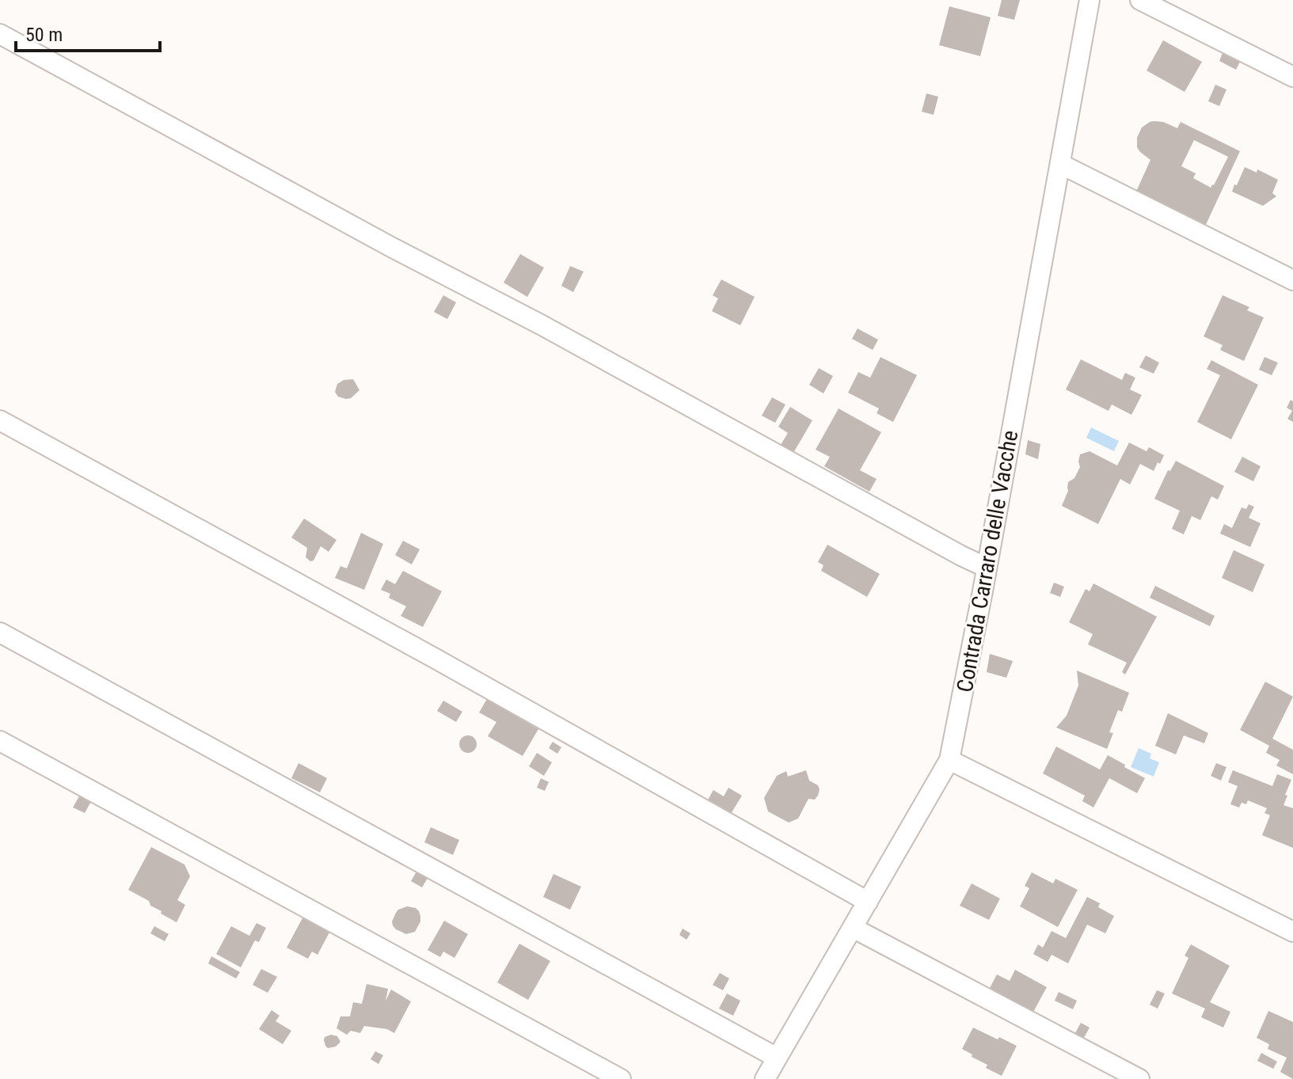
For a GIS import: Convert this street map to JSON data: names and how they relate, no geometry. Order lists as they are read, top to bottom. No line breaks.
{"streets":{"street":["Contrada Carraro delle Vacche"]},"scale_bar":"50 m"}
